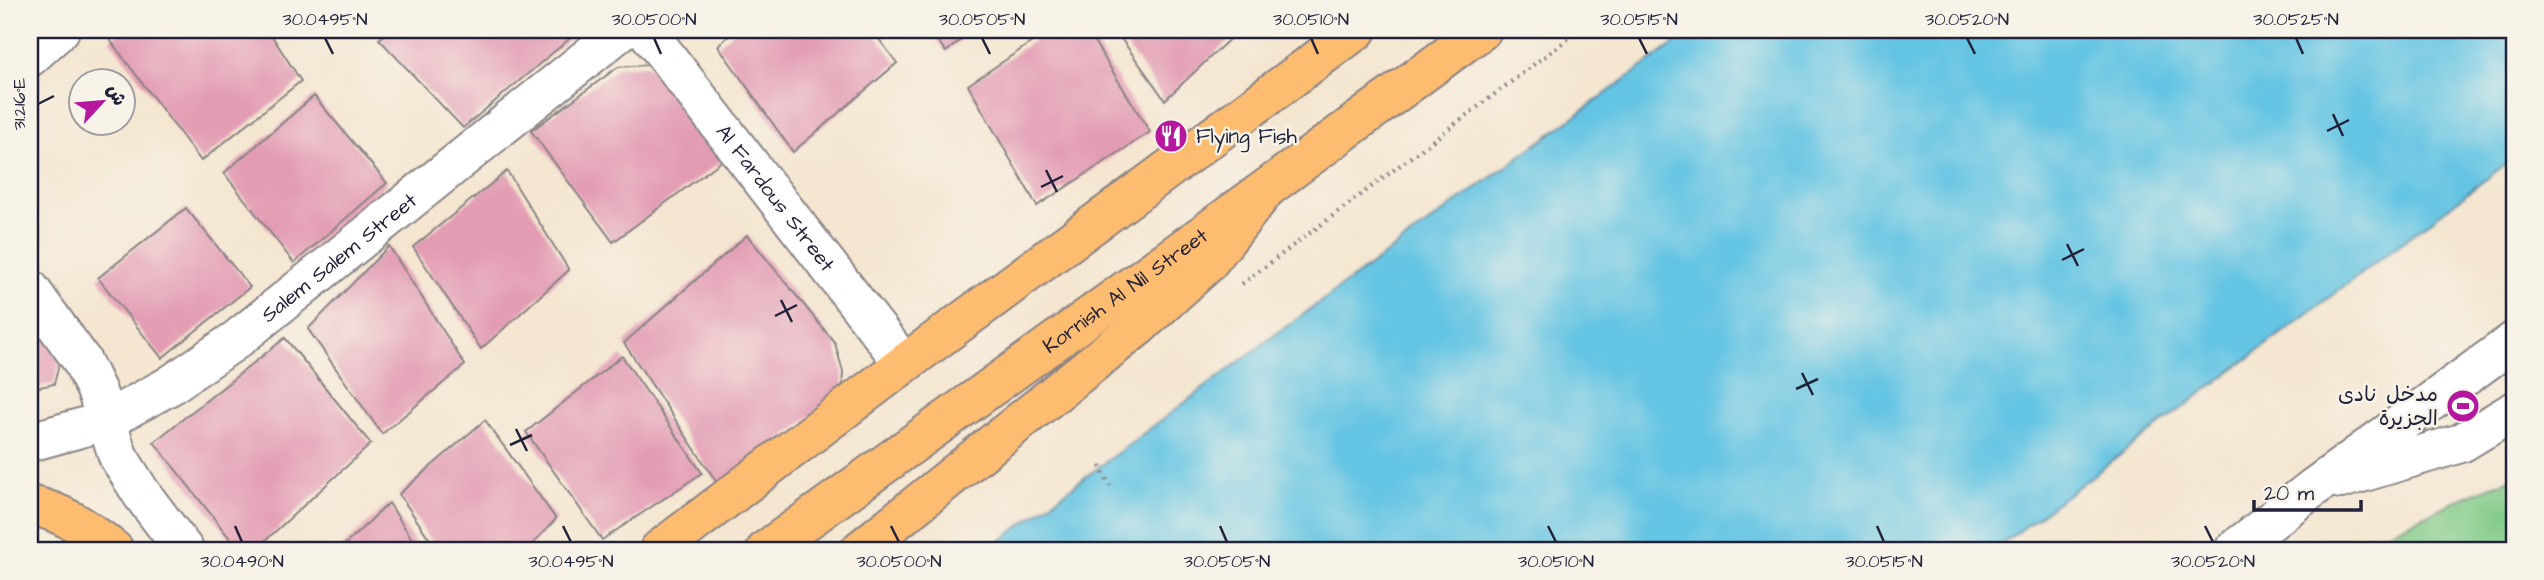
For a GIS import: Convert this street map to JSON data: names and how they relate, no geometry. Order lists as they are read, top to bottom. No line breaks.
{"streets":{"main road":["Kornish Al Nil Street"],"street":["Al Fardous Street","Salem Salem Street"]},"places":{"restaurant":["Flying Fish"],"sports":["مدخل نادى الجزيرة"]},"scale_bar":"20 m","north":"top right","coordinates":["30.0495°N","30.0500°N","30.0505°N","30.0510°N","30.0515°N","30.0520°N","30.0525°N","31.216°E","30.0490°N"]}
